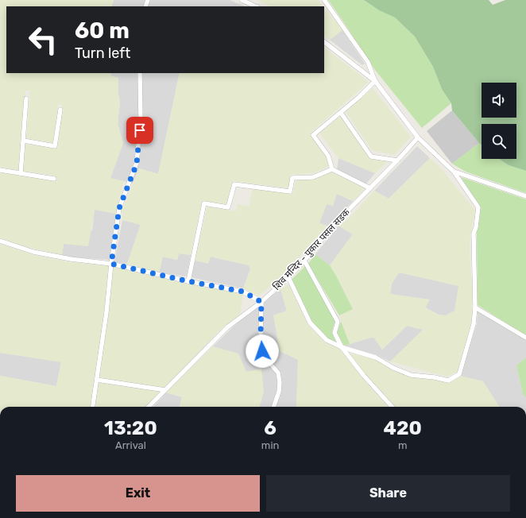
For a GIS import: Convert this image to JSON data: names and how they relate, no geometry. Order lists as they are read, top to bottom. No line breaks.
{"streets":{"street":["शिव मन्दिर - पुकार पसल सडक"]},"page":{"turn":["60 m","Turn left"],"eta":["13:20","Arrival","6","min","420","m"],"buttons":["Exit","Share"]}}
